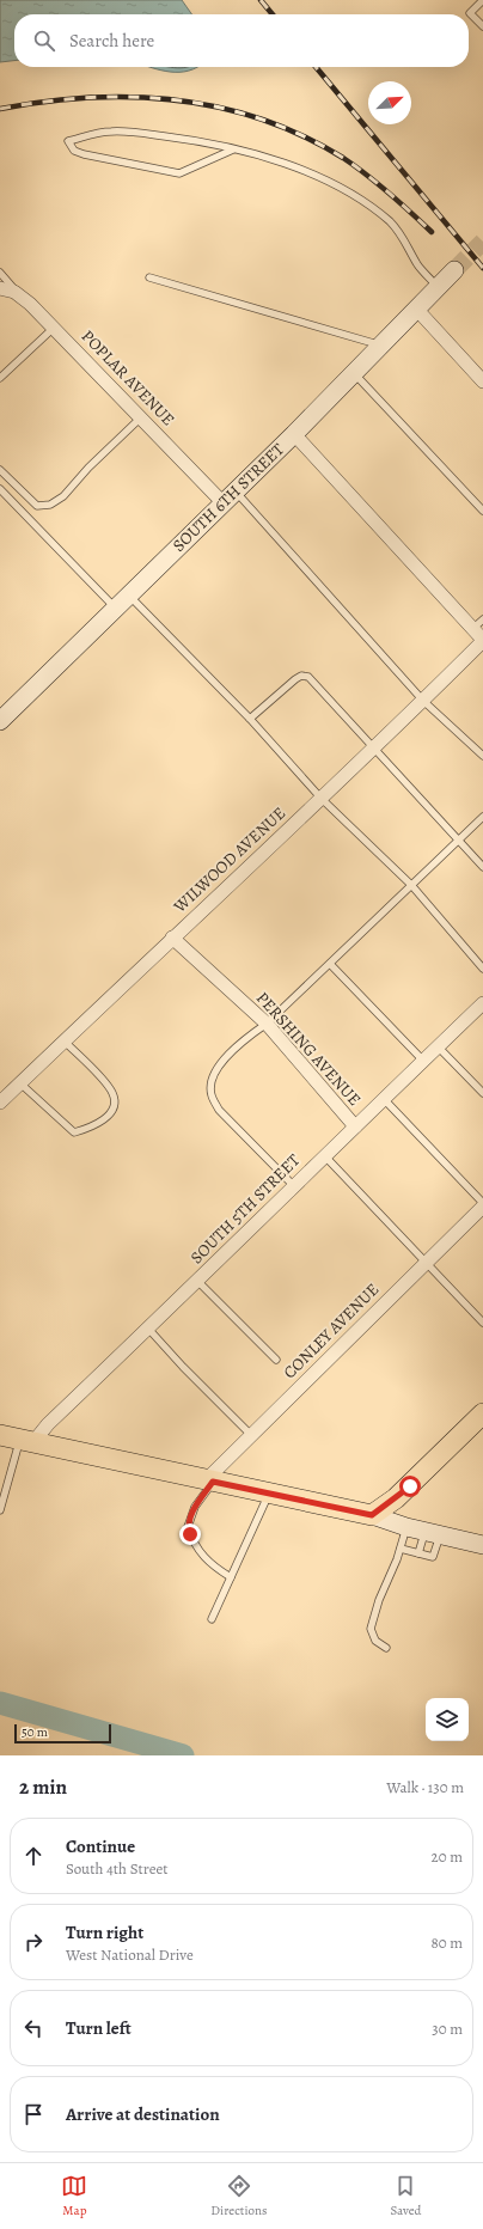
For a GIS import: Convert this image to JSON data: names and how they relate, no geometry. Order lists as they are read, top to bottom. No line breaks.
{"streets":{"street":["POPLAR AVENUE","SOUTH 6TH STREET","WILWOOD AVENUE","PERSHING AVENUE","SOUTH 5TH STREET","CONLEY AVENUE"]},"crossings":[["POPLAR AVENUE","SOUTH 6TH STREET"],["WILWOOD AVENUE","PERSHING AVENUE"],["PERSHING AVENUE","SOUTH 5TH STREET"]],"scale_bar":"50 m","north":"top right","page":{"search":"Search here","scale":"50 m","heading":["2 min","Walk · 130 m"],"list":[["Continue","South 4th Street","20 m"],["Turn right","West National Drive","80 m"],["Turn left","30 m"],"Arrive at destination"],"nav":["Map","Directions","Saved"]}}
